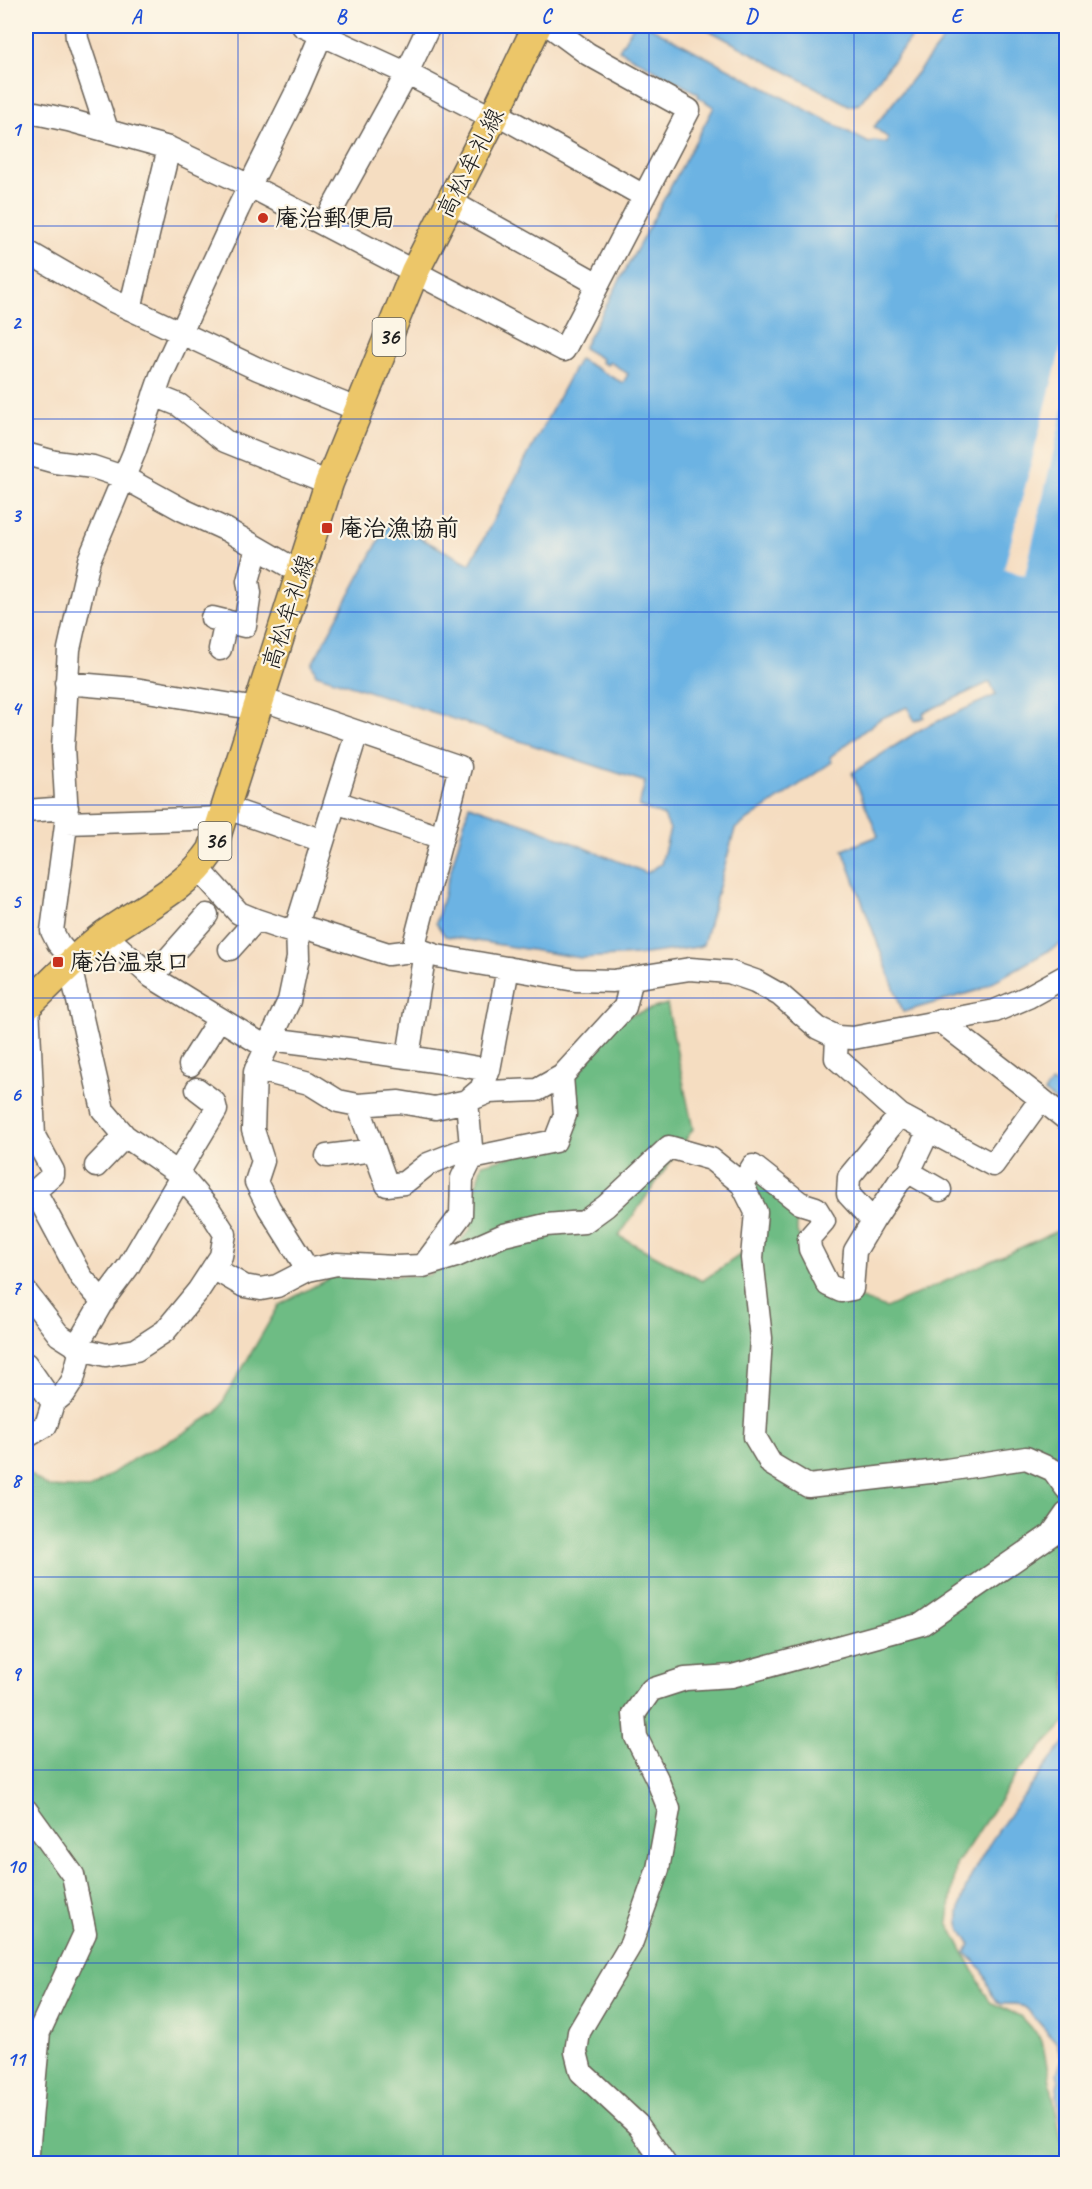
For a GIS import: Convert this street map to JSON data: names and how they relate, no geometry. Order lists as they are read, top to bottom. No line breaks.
{"streets":{"main road":["高松牟礼線","36"]},"places":{"other":["庵治郵便局"],"transit":["庵治漁協前","庵治温泉口"]},"grid":{"columns":["A","B","C","D","E"],"rows":["1","2","3","4","5","6","7","8","9","10","11"]}}
